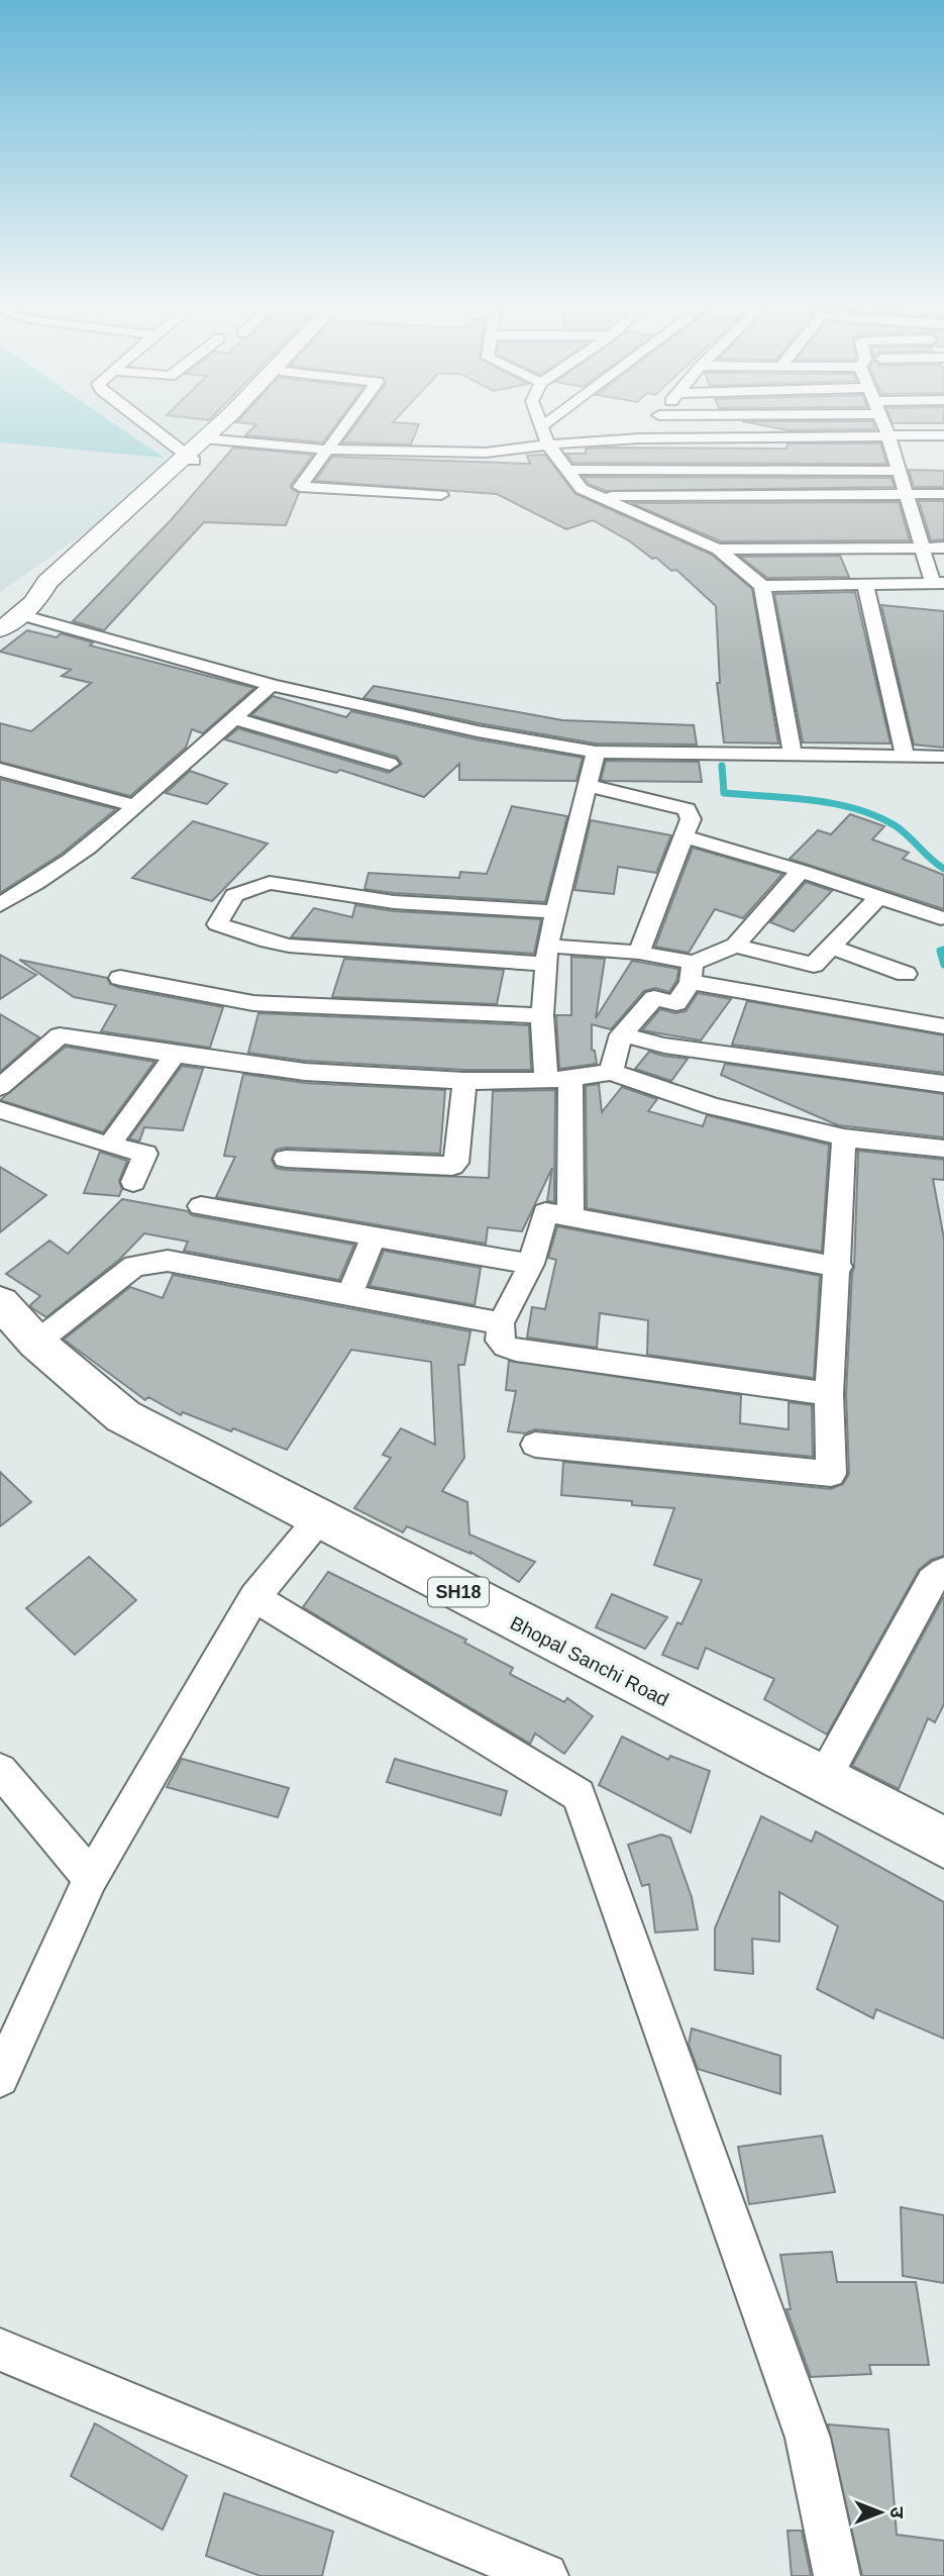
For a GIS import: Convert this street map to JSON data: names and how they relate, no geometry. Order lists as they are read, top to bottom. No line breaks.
{"streets":{"main road":["SH18","Bhopal Sanchi Road"]},"north":"right"}
